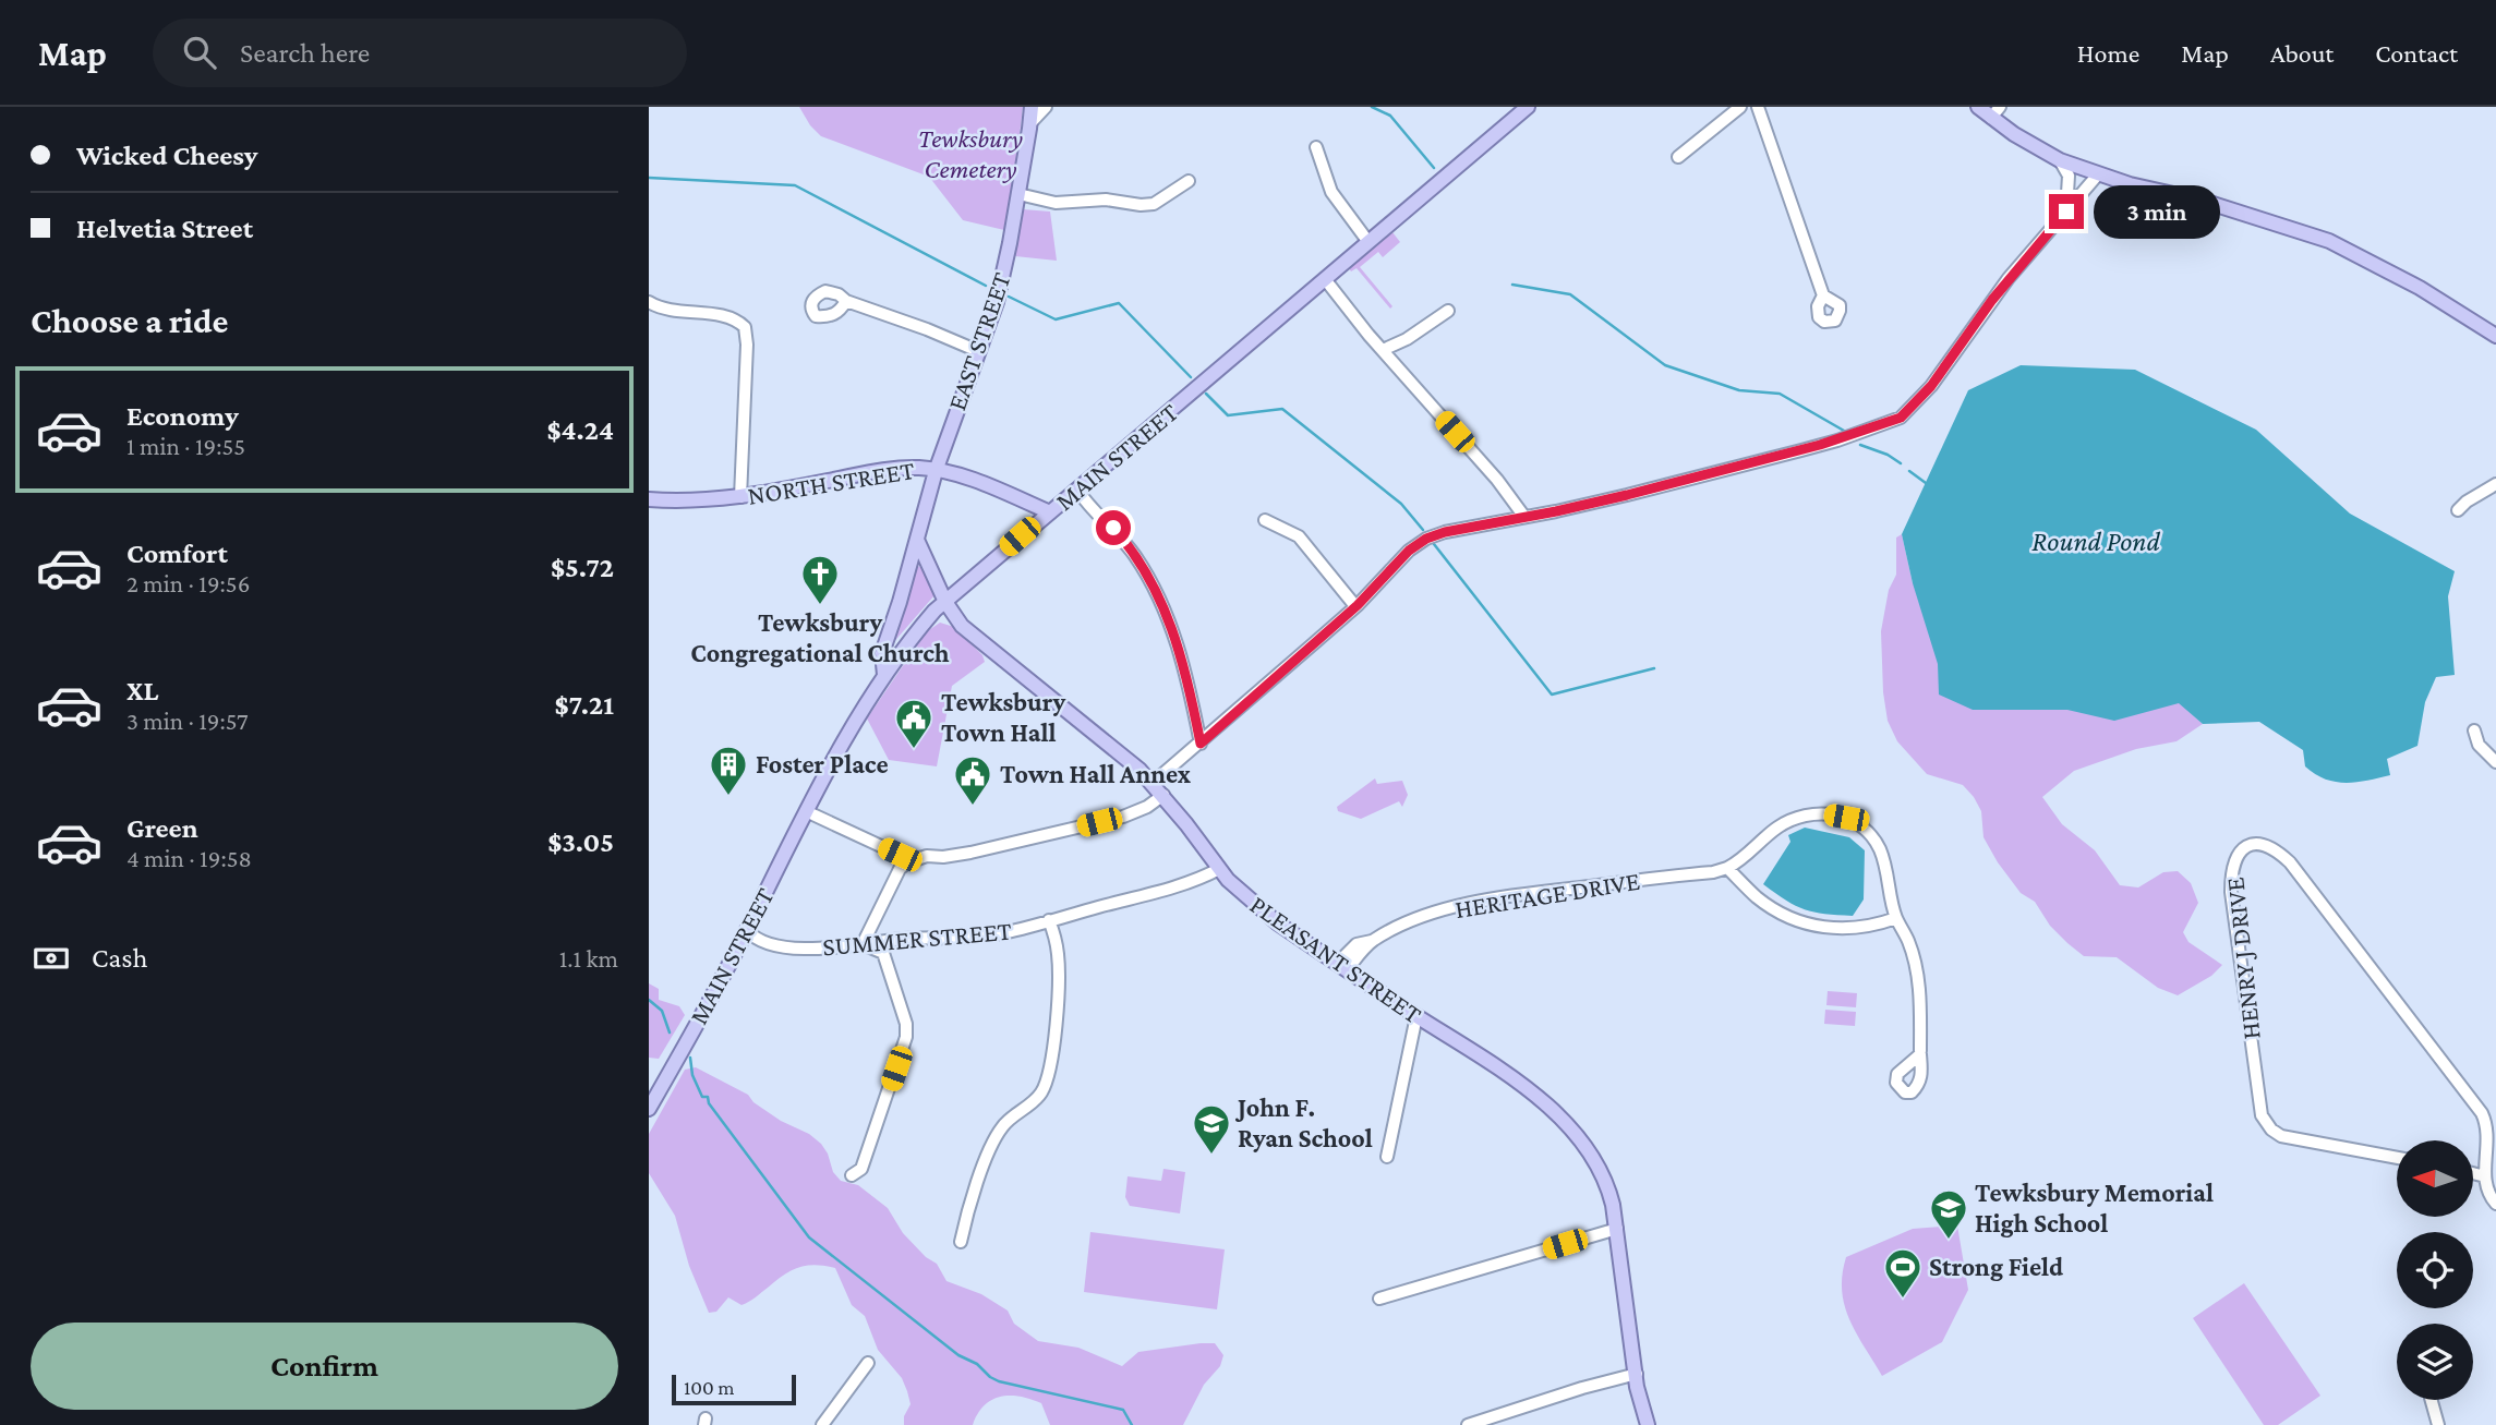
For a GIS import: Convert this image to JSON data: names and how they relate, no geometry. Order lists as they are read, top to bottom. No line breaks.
{"streets":{"main road":["EAST STREET","MAIN STREET","NORTH STREET","PLEASANT STREET"],"street":["HERITAGE DRIVE","SUMMER STREET","HENRY J DRIVE"]},"crossings":[["EAST STREET","MAIN STREET"],["EAST STREET","NORTH STREET"],["EAST STREET","PLEASANT STREET"],["MAIN STREET","NORTH STREET"],["MAIN STREET","SUMMER STREET"],["MAIN STREET","PLEASANT STREET"],["HERITAGE DRIVE","PLEASANT STREET"],["SUMMER STREET","PLEASANT STREET"]],"water":["Round Pond"],"parks":["Tewksbury Cemetery"],"places":{"church":["Tewksbury Congregational Church"],"public building":["Tewksbury Town Hall","Town Hall Annex"],"building":["Foster Place"],"school or university":["John F. Ryan School","Tewksbury Memorial High School"],"sports":["Strong Field"]},"scale_bar":"100 m","north":"left","page":{"header":"Map","search":"Search here","nav":["Home","Map","About","Contact"],"banner":["Wicked Cheesy","Helvetia Street"],"bubble":"3 min","heading":"Choose a ride","list":[{"name":"Economy","note":"1 min · 19:55","value":"$4.24"},{"name":"Comfort","note":"2 min · 19:56","value":"$5.72"},{"name":"XL","note":"3 min · 19:57","value":"$7.21"},{"name":"Green","note":"4 min · 19:58","value":"$3.05"}],"pay":["Cash","1.1 km"],"buttons":"Confirm","scale":"100 m"}}
